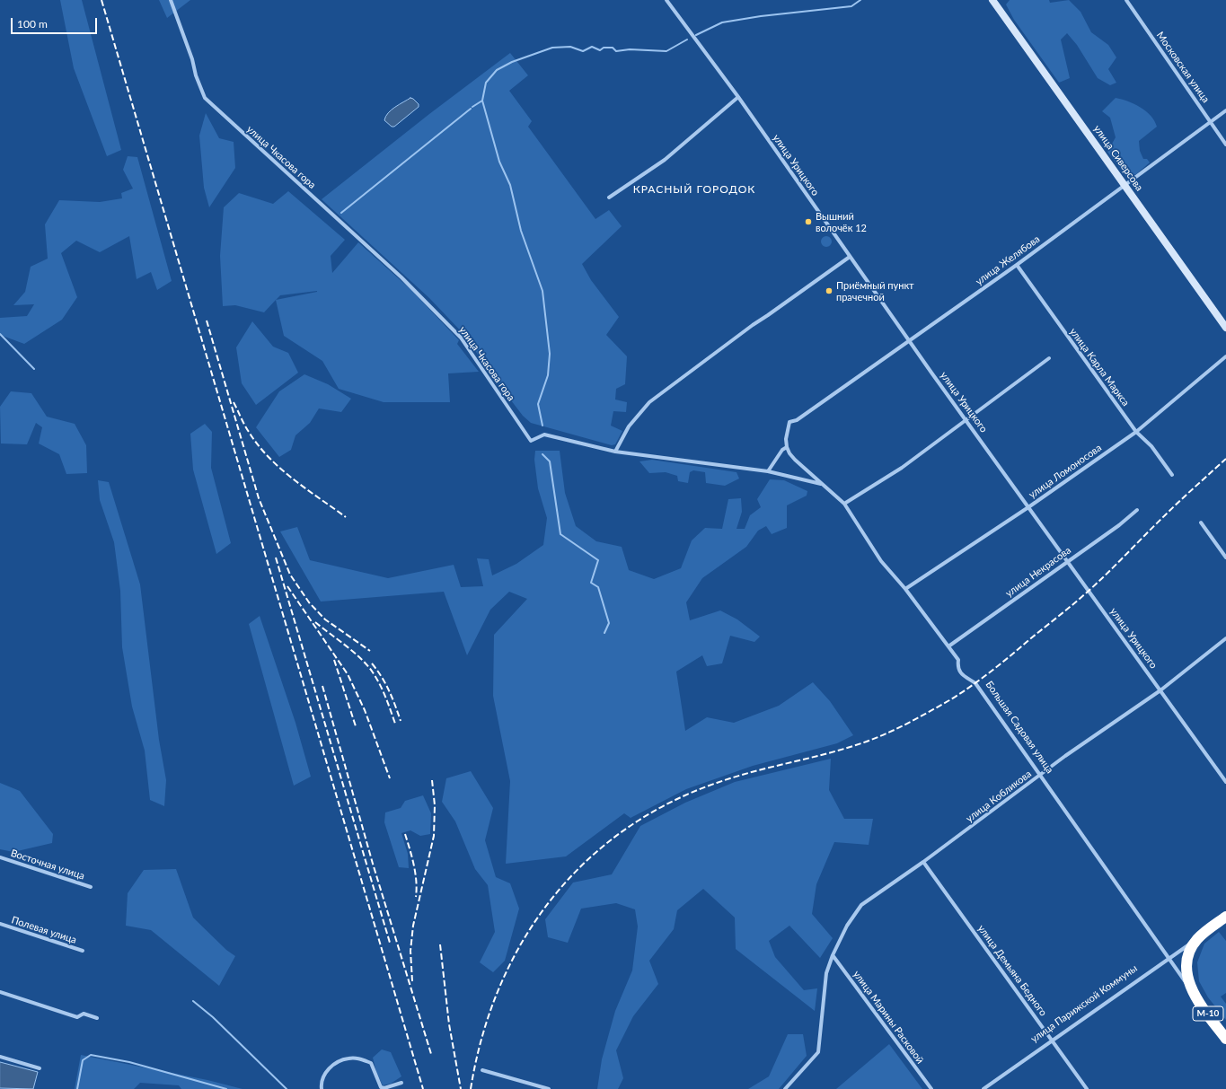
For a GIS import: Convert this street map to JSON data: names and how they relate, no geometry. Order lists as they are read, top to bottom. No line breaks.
{"streets":{"highway":["Большая Садовая улица","улица Парижской Коммуны","М-10"],"street":["Московская улица","улица Чкасова гора","улица Сиверсова","улица Урицкого","улица Желябова","улица Карла Маркса","улица Ломоносова","улица Некрасова","улица Кобликова","Восточная улица","Полевая улица","улица Демьяна Бедного","улица Марины Расковой"]},"crossings":[["Московская улица","улица Желябова"],["улица Чкасова гора","Большая Садовая улица"],["улица Сиверсова","улица Желябова"],["улица Урицкого","улица Желябова"],["улица Урицкого","улица Ломоносова"],["улица Урицкого","улица Некрасова"],["улица Урицкого","улица Кобликова"],["улица Желябова","улица Карла Маркса"],["улица Желябова","Большая Садовая улица"],["улица Карла Маркса","улица Ломоносова"],["улица Ломоносова","Большая Садовая улица"],["улица Некрасова","Большая Садовая улица"],["Большая Садовая улица","улица Кобликова"],["Большая Садовая улица","улица Парижской Коммуны"],["улица Кобликова","улица Демьяна Бедного"],["улица Кобликова","улица Марины Расковой"],["улица Демьяна Бедного","улица Парижской Коммуны"]],"districts":["КРАСНЫЙ ГОРОДОК"],"places":["Вышний волочёк 12","Приёмный пункт прачечной"],"scale_bar":"100 m"}
